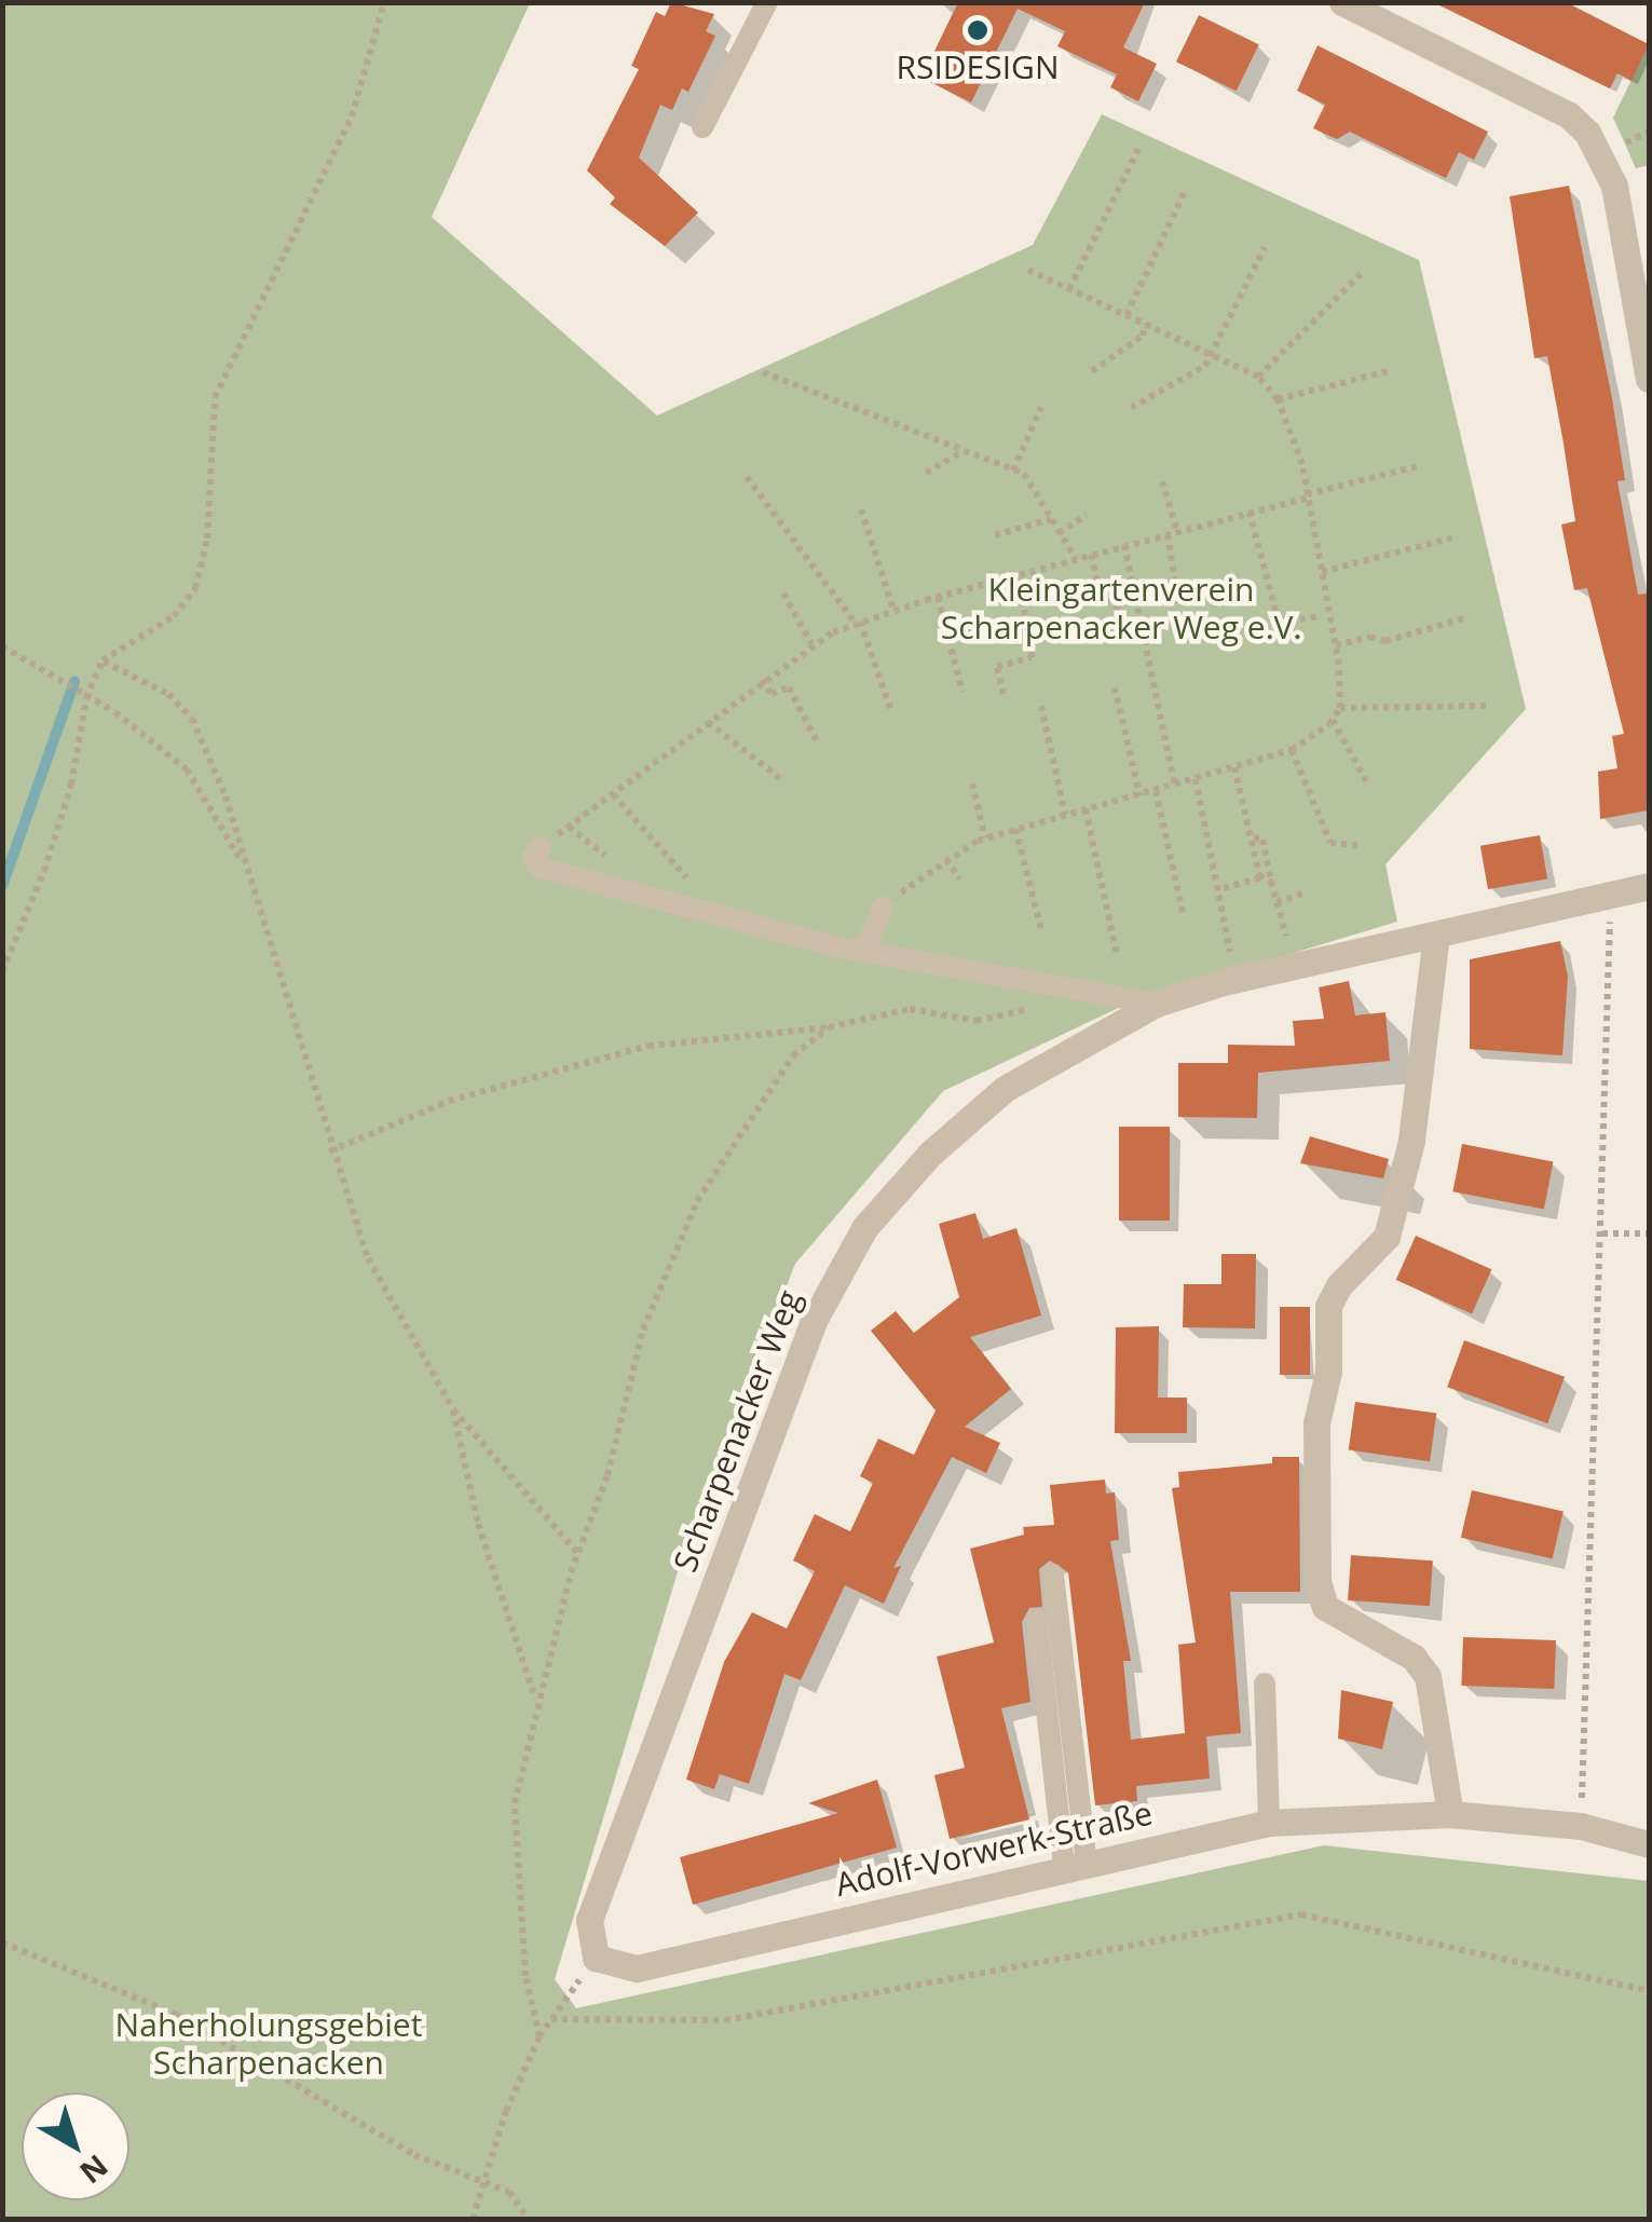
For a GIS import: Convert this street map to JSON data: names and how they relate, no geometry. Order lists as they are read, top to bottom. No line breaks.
{"streets":{"street":["Scharpenacker Weg","Adolf-Vorwerk-Straße"]},"crossings":[["Scharpenacker Weg","Adolf-Vorwerk-Straße"]],"parks":["Kleingartenverein Scharpenacker Weg e.V.","Naherholungsgebiet Scharpenacken"],"places":["RSIDESIGN"],"north":"bottom right"}
